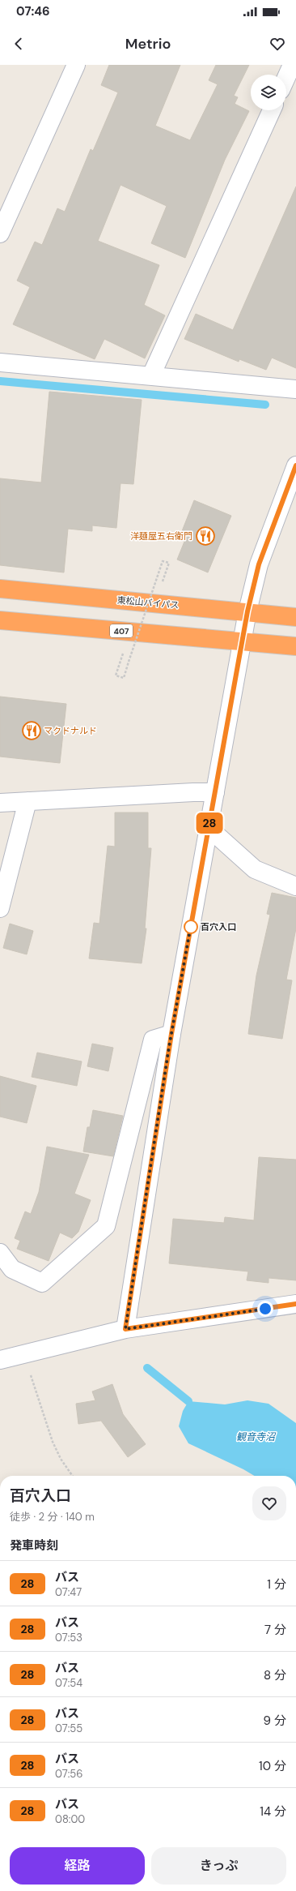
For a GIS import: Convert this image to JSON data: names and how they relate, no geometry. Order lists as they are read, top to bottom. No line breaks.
{"streets":{"highway":["東松山バイパス","407"]},"water":["観音寺沼"],"places":{"restaurant":["洋麺屋五右衛門","マクドナルド"],"other":["百穴入口"]},"lines":["bus line 28"],"page":{"status":"07:46","header":"Metrio","on_map":"28","heading":[["百穴入口","徒歩 · 2 分 · 140 m"],"発車時刻"],"list":[{"mark":"28","name":"バス","note":"07:47","value":"1 分"},{"mark":"28","name":"バス","note":"07:53","value":"7 分"},{"mark":"28","name":"バス","note":"07:54","value":"8 分"},{"mark":"28","name":"バス","note":"07:55","value":"9 分"},{"mark":"28","name":"バス","note":"07:56","value":"10 分"},{"mark":"28","name":"バス","note":"08:00","value":"14 分"}],"buttons":["経路","きっぷ"]}}
